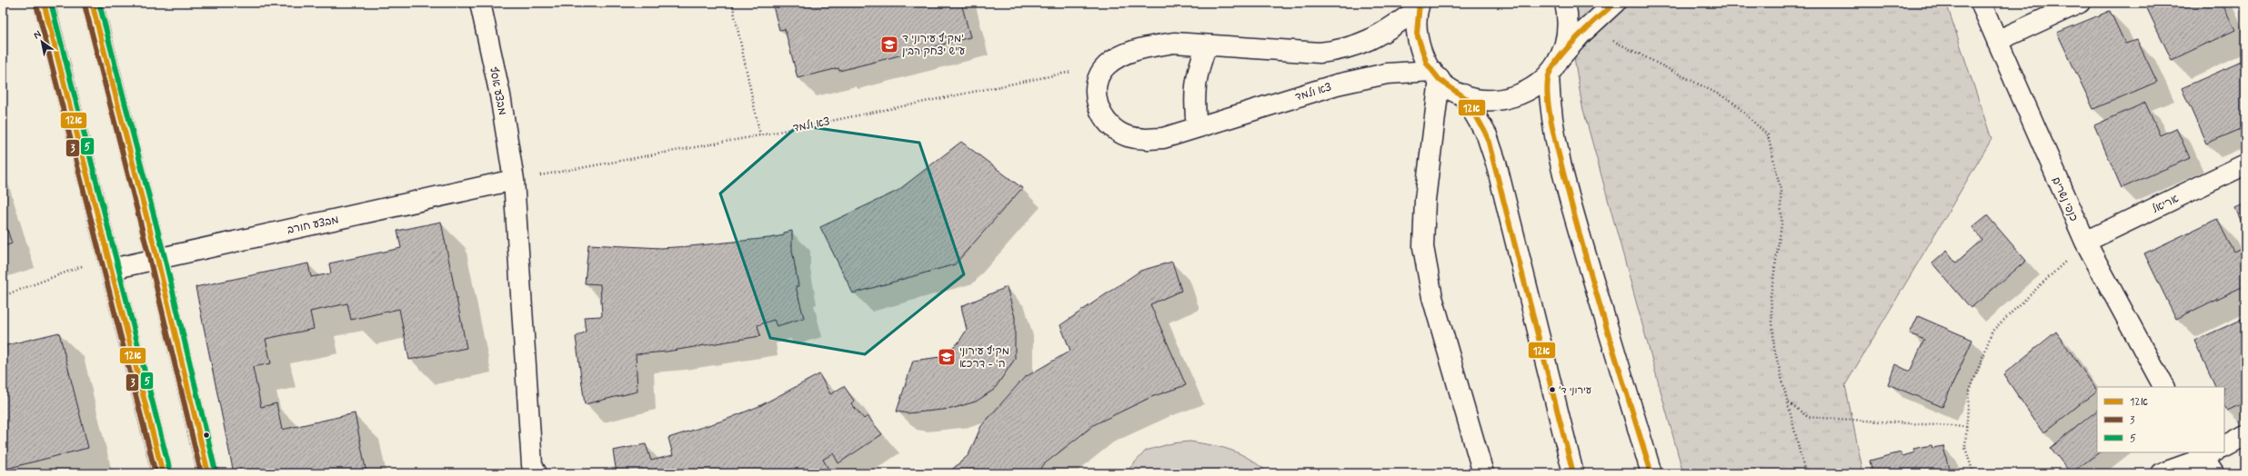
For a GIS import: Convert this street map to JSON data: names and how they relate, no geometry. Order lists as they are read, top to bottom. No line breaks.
{"streets":{"street":["מבצע אסף","צא ולמד","כנפי נשרים","אריאל","מבצע חורב"]},"crossings":[["מבצע אסף","צא ולמד"],["מבצע אסף","מבצע חורב"],["צא ולמד","מבצע חורב"],["כנפי נשרים","אריאל"]],"places":{"school or university":["מקיף עירוני ד' ע\"ש יצחק רבין","מקיף עירוני ה' - דרכא"],"other":["עירוני ד׳"]},"lines":["transit line 12א","transit line 5","transit line 3"],"legend":["12א","3","5"],"north":"top left"}
